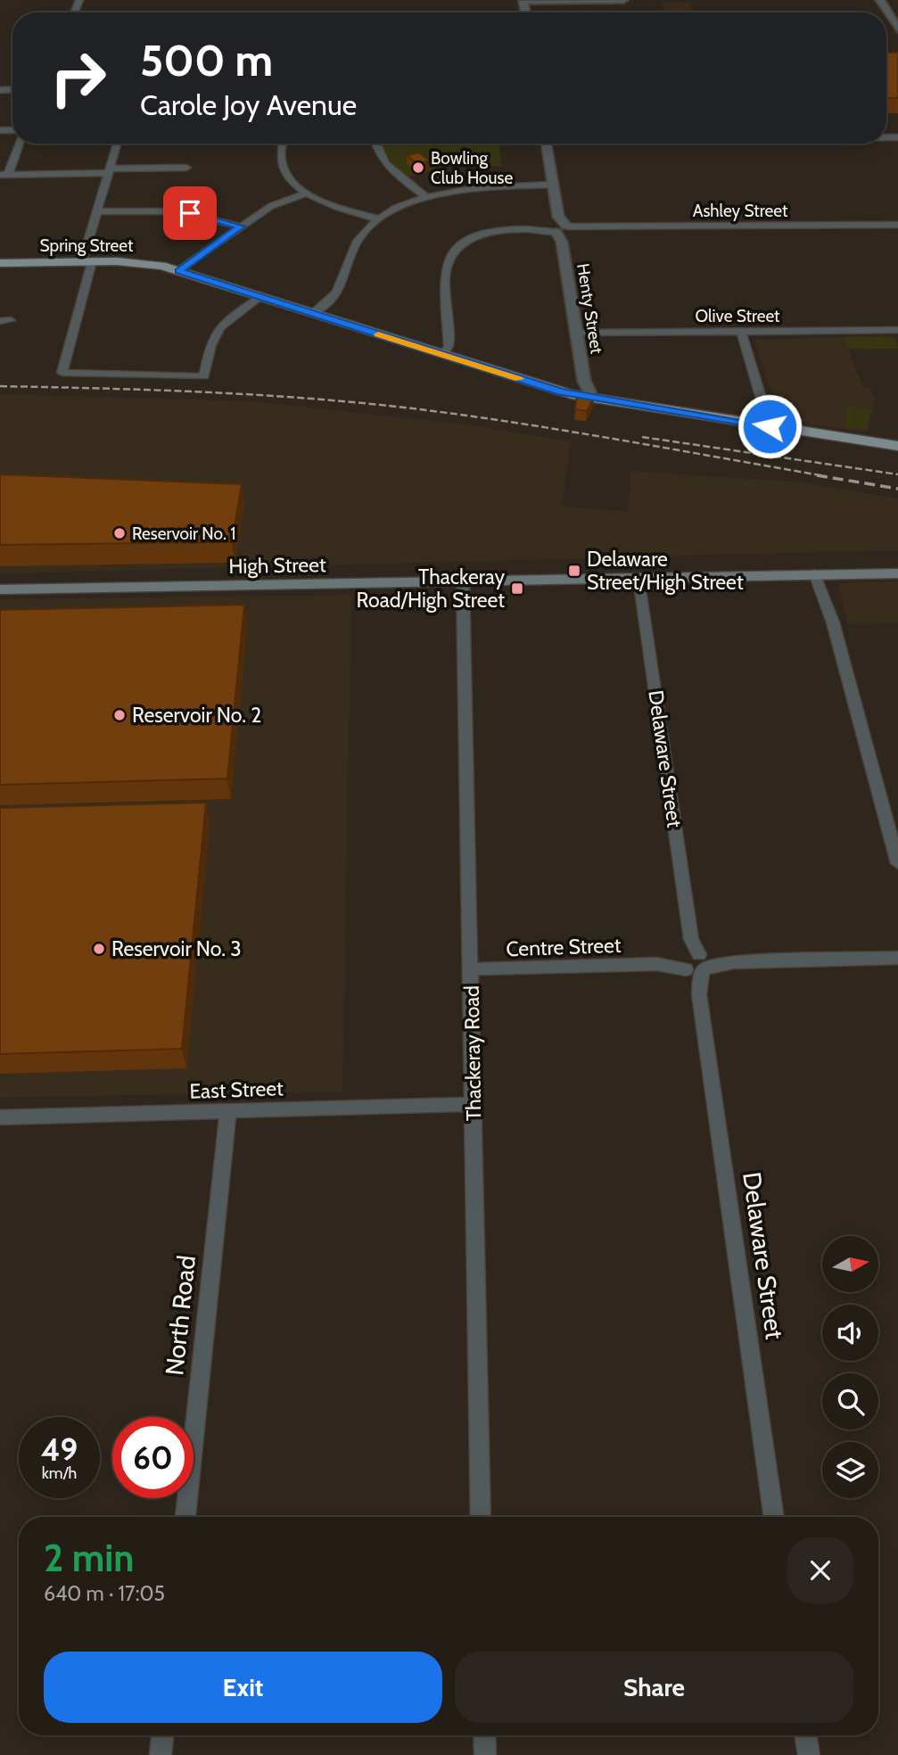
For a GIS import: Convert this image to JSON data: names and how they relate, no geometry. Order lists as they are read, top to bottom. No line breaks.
{"streets":{"main road":["Spring Street","High Street"],"street":["Ashley Street","Henty Street","Olive Street","Delaware Street","Centre Street","Thackeray Road","East Street","North Road"]},"crossings":[["Ashley Street","Spring Street"],["Ashley Street","Henty Street"],["Spring Street","Henty Street"],["Henty Street","Olive Street"],["High Street","Delaware Street"],["High Street","Thackeray Road"],["Delaware Street","Centre Street"],["Centre Street","Thackeray Road"],["Thackeray Road","East Street"],["East Street","North Road"]],"places":{"other":["Bowling Club House","Reservoir No. 1","Reservoir No. 2","Reservoir No. 3"],"transit":["Delaware Street/High Street","Thackeray Road/High Street"]},"north":"right","page":{"turn":["500 m","Carole Joy Avenue"],"speed":"49 km/h","limit":"60","heading":["2 min","640 m · 17:05"],"buttons":["Exit","Share"]}}
